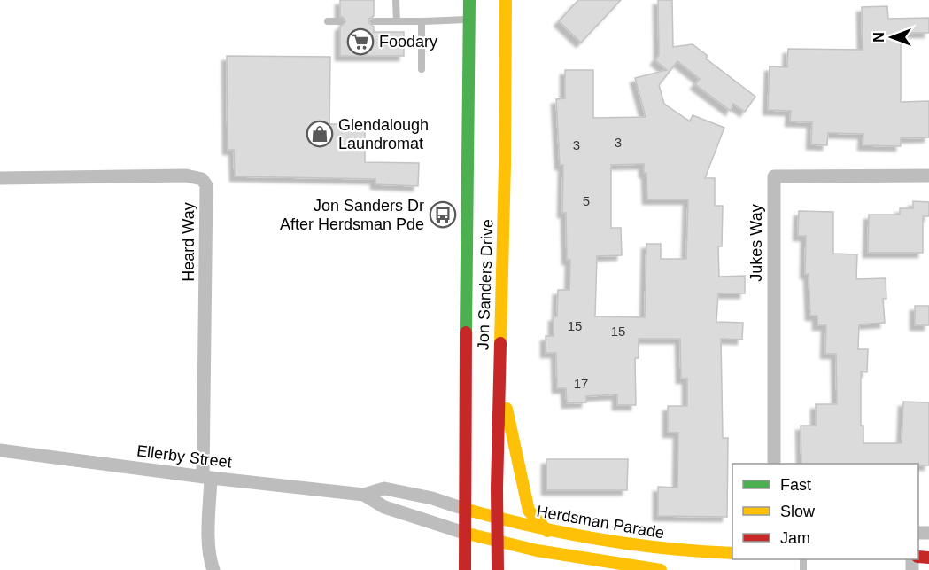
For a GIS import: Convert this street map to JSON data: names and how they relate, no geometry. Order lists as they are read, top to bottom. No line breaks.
{"streets":{"main road":["Jon Sanders Drive","Herdsman Parade"],"street":["Heard Way","Jukes Way","Ellerby Street"]},"crossings":[["Heard Way","Ellerby Street"],["Jon Sanders Drive","Ellerby Street"],["Jon Sanders Drive","Herdsman Parade"],["Ellerby Street","Herdsman Parade"]],"places":{"supermarket":["Foodary"],"shop":["Glendalough Laundromat"],"bus stop":["Jon Sanders Dr After Herdsman Pde"]},"house_numbers":["3","3","5","15","15","17"],"legend":["Fast","Slow","Jam"],"north":"left"}
